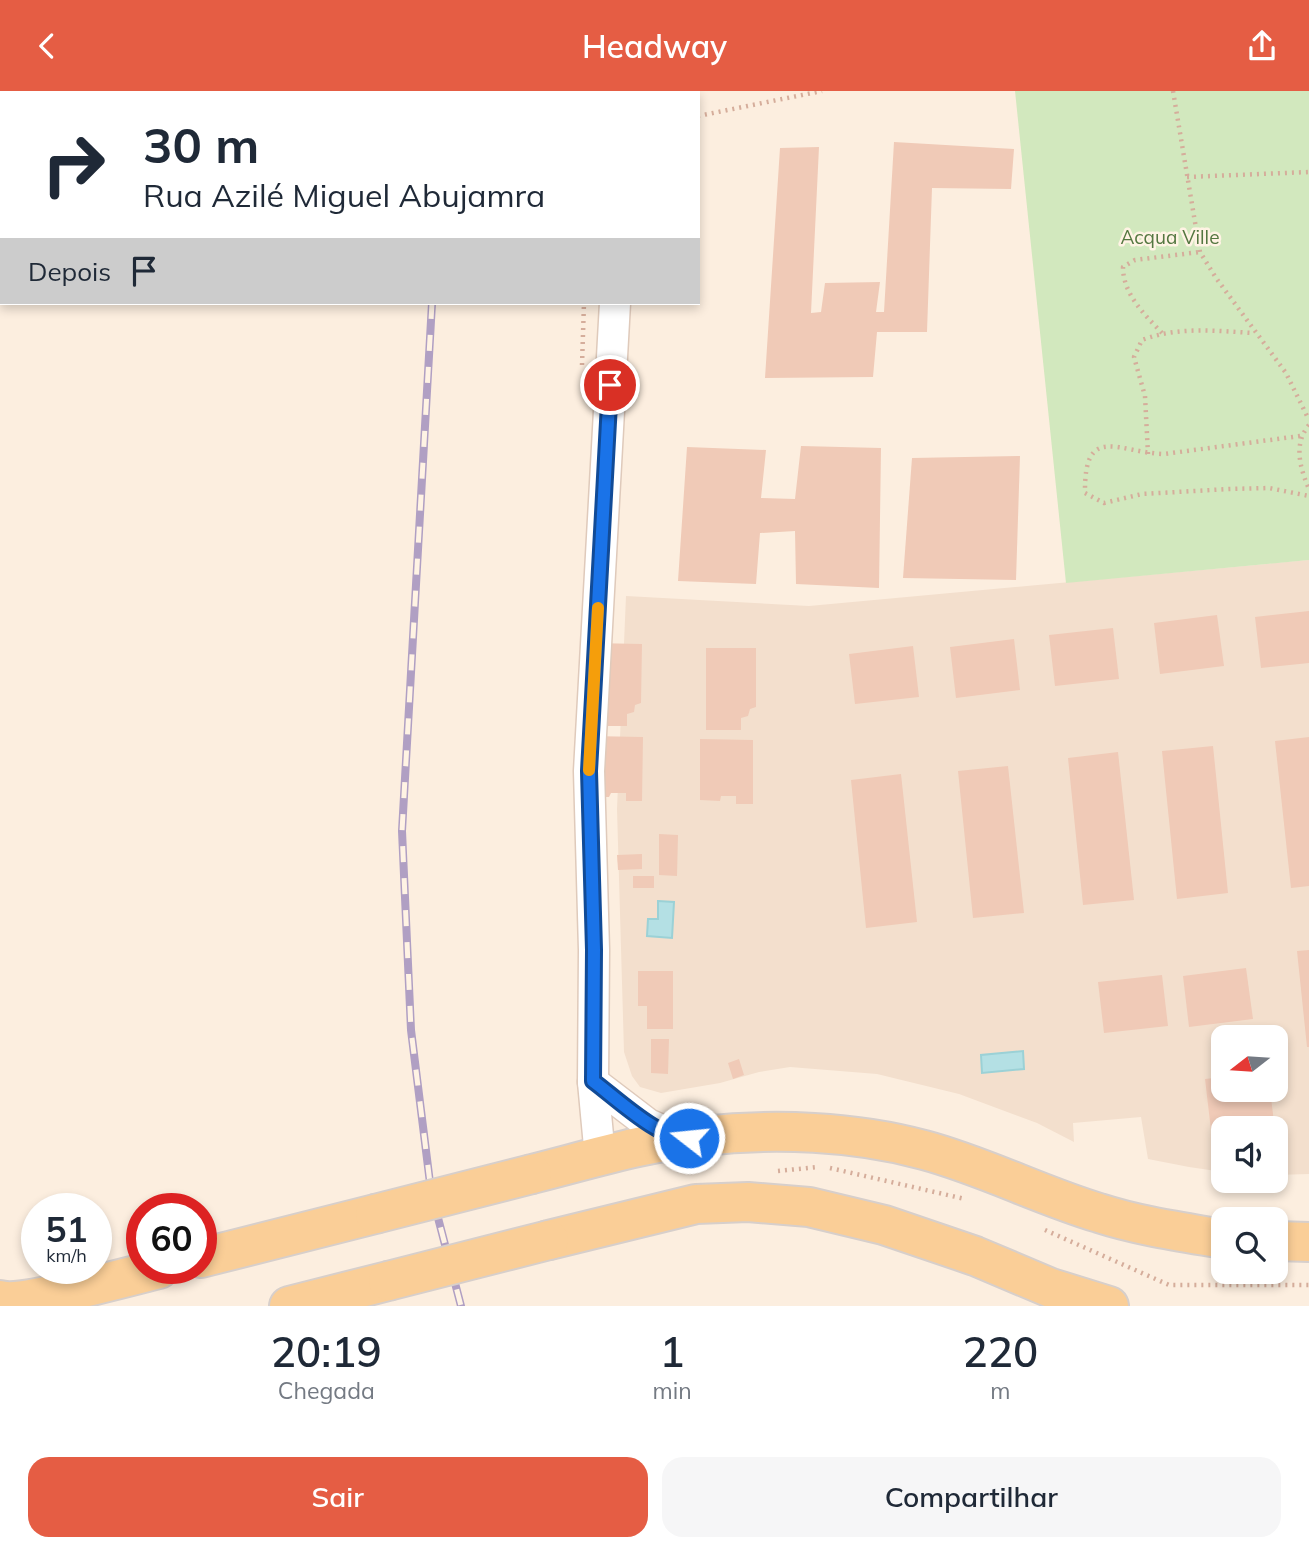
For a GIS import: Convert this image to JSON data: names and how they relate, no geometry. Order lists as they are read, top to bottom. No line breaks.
{"parks":["Acqua Ville"],"north":"left","page":{"header":"Headway","turn":["30 m","Rua Azilé Miguel Abujamra"],"then":"Depois","speed":"51 km/h","limit":"60","eta":["20:19","Chegada","1","min","220","m"],"buttons":["Sair","Compartilhar"]}}
